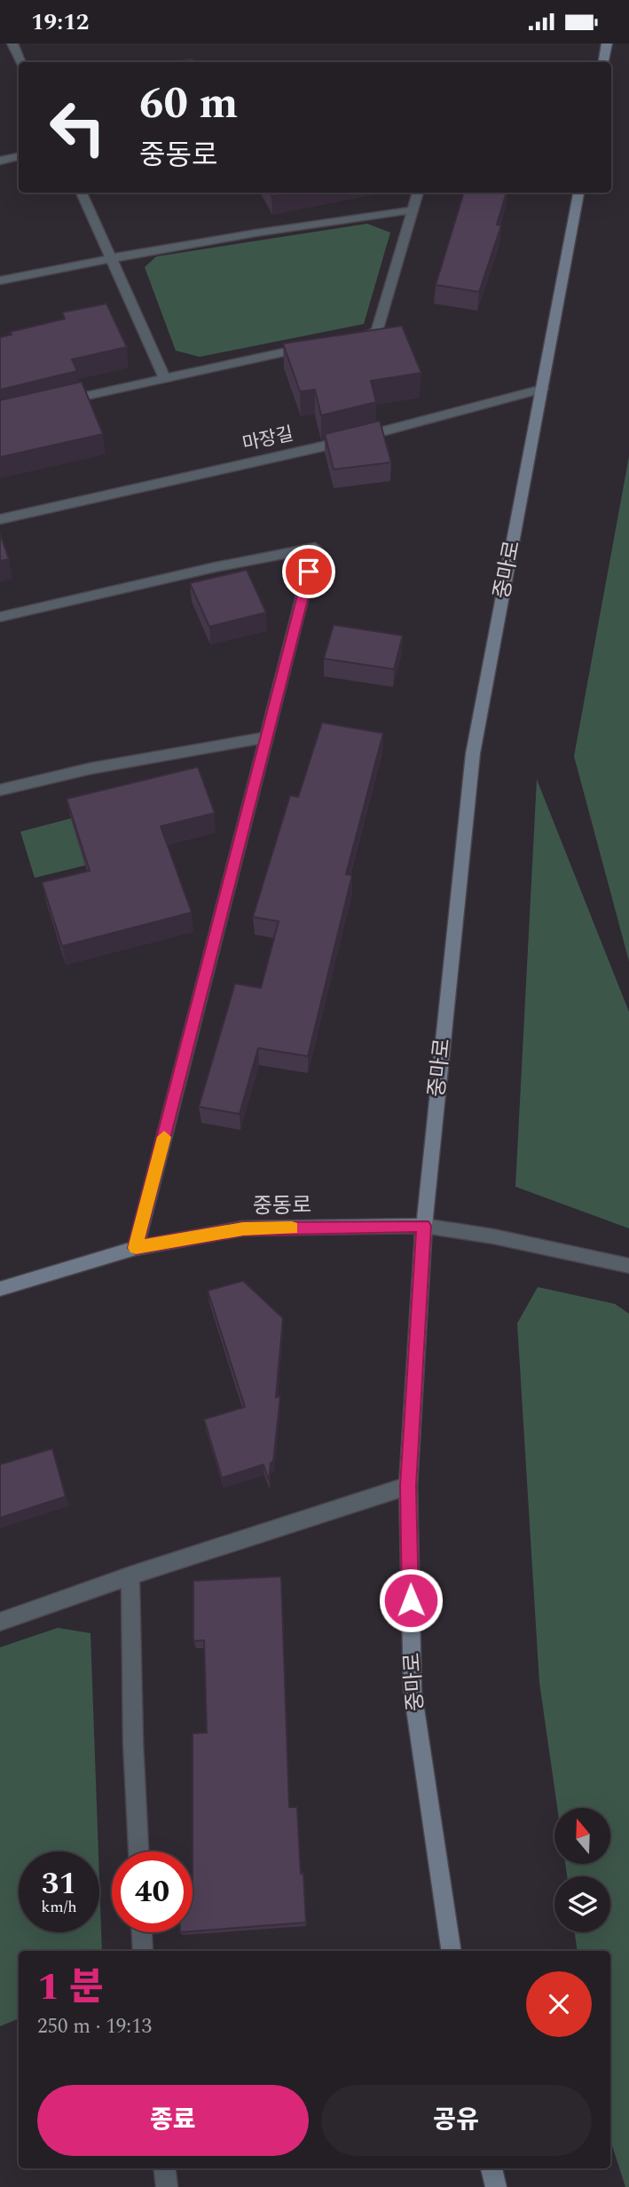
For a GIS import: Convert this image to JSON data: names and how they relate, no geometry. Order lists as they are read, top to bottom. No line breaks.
{"streets":{"street":["마장길","중마로","중동로"]},"crossings":[["마장길","중마로"],["중마로","중동로"]],"north":"top","page":{"status":"19:12","turn":["60 m","중동로"],"speed":"31 km/h","limit":"40","heading":["1 분","250 m · 19:13"],"buttons":["종료","공유"]}}
